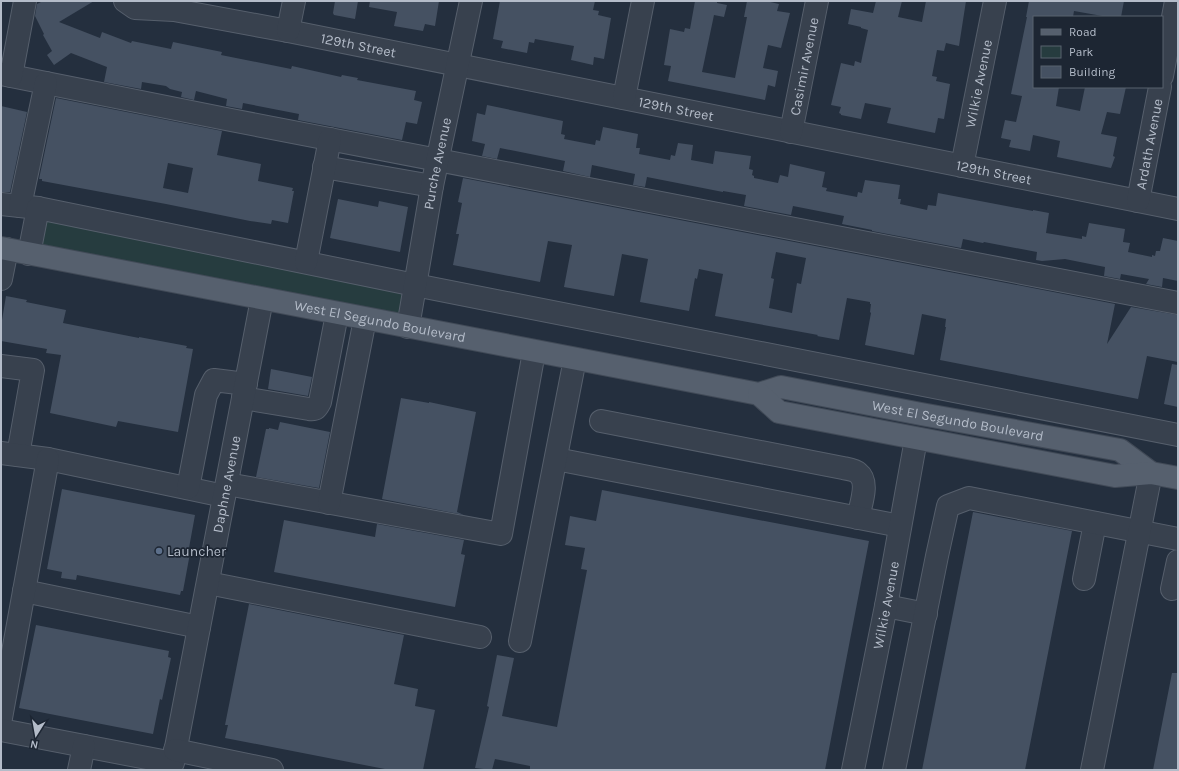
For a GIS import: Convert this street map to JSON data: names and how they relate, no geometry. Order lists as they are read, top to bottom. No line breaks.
{"streets":{"main road":["West El Segundo Boulevard"],"street":["129th Street","Casimir Avenue","Wilkie Avenue","Ardath Avenue","Purche Avenue","Daphne Avenue"]},"crossings":[["129th Street","Casimir Avenue"],["129th Street","Wilkie Avenue"],["129th Street","Ardath Avenue"],["129th Street","Purche Avenue"],["Wilkie Avenue","West El Segundo Boulevard"],["Purche Avenue","West El Segundo Boulevard"],["West El Segundo Boulevard","Daphne Avenue"]],"places":["Launcher"],"legend":["Road","Park","Building"],"north":"bottom"}
